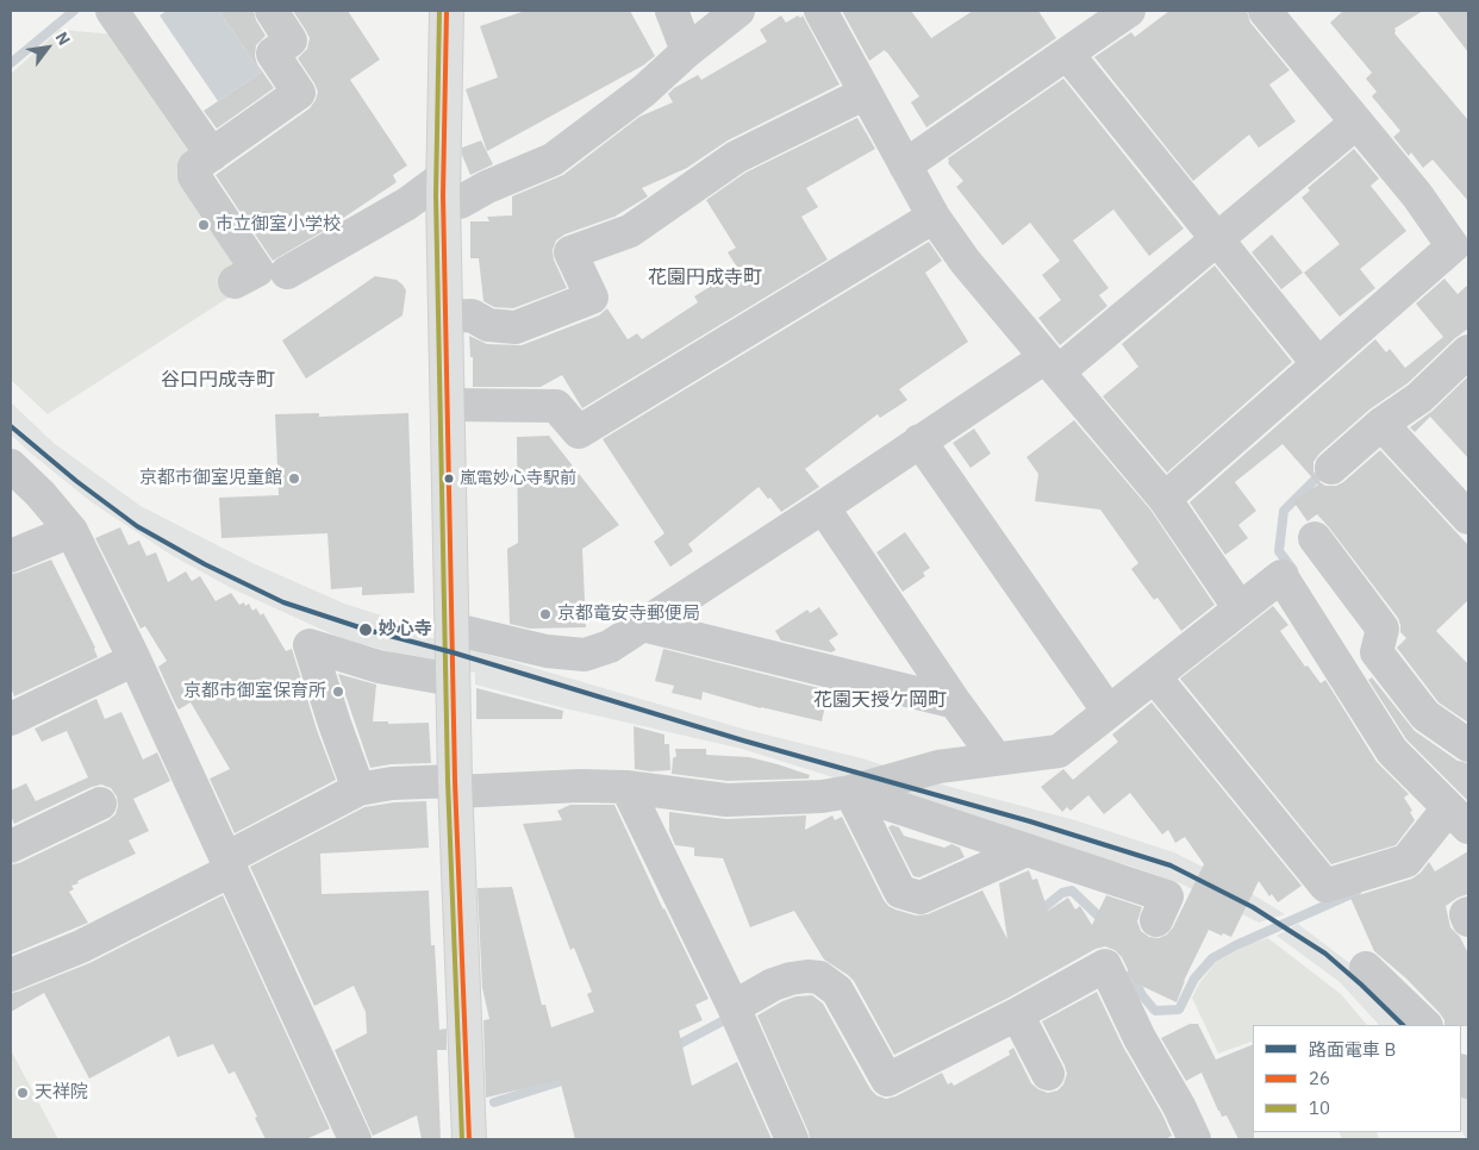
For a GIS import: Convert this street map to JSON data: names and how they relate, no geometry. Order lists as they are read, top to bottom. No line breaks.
{"districts":["花園円成寺町","谷口円成寺町","花園天授ケ岡町"],"places":["市立御室小学校","京都市御室児童館","嵐電妙心寺駅前","京都竜安寺郵便局","妙心寺","京都市御室保育所","天祥院"],"lines":["transit line 26","transit line 10","tram line B"],"legend":["路面電車 B","26","10"],"north":"top right"}
